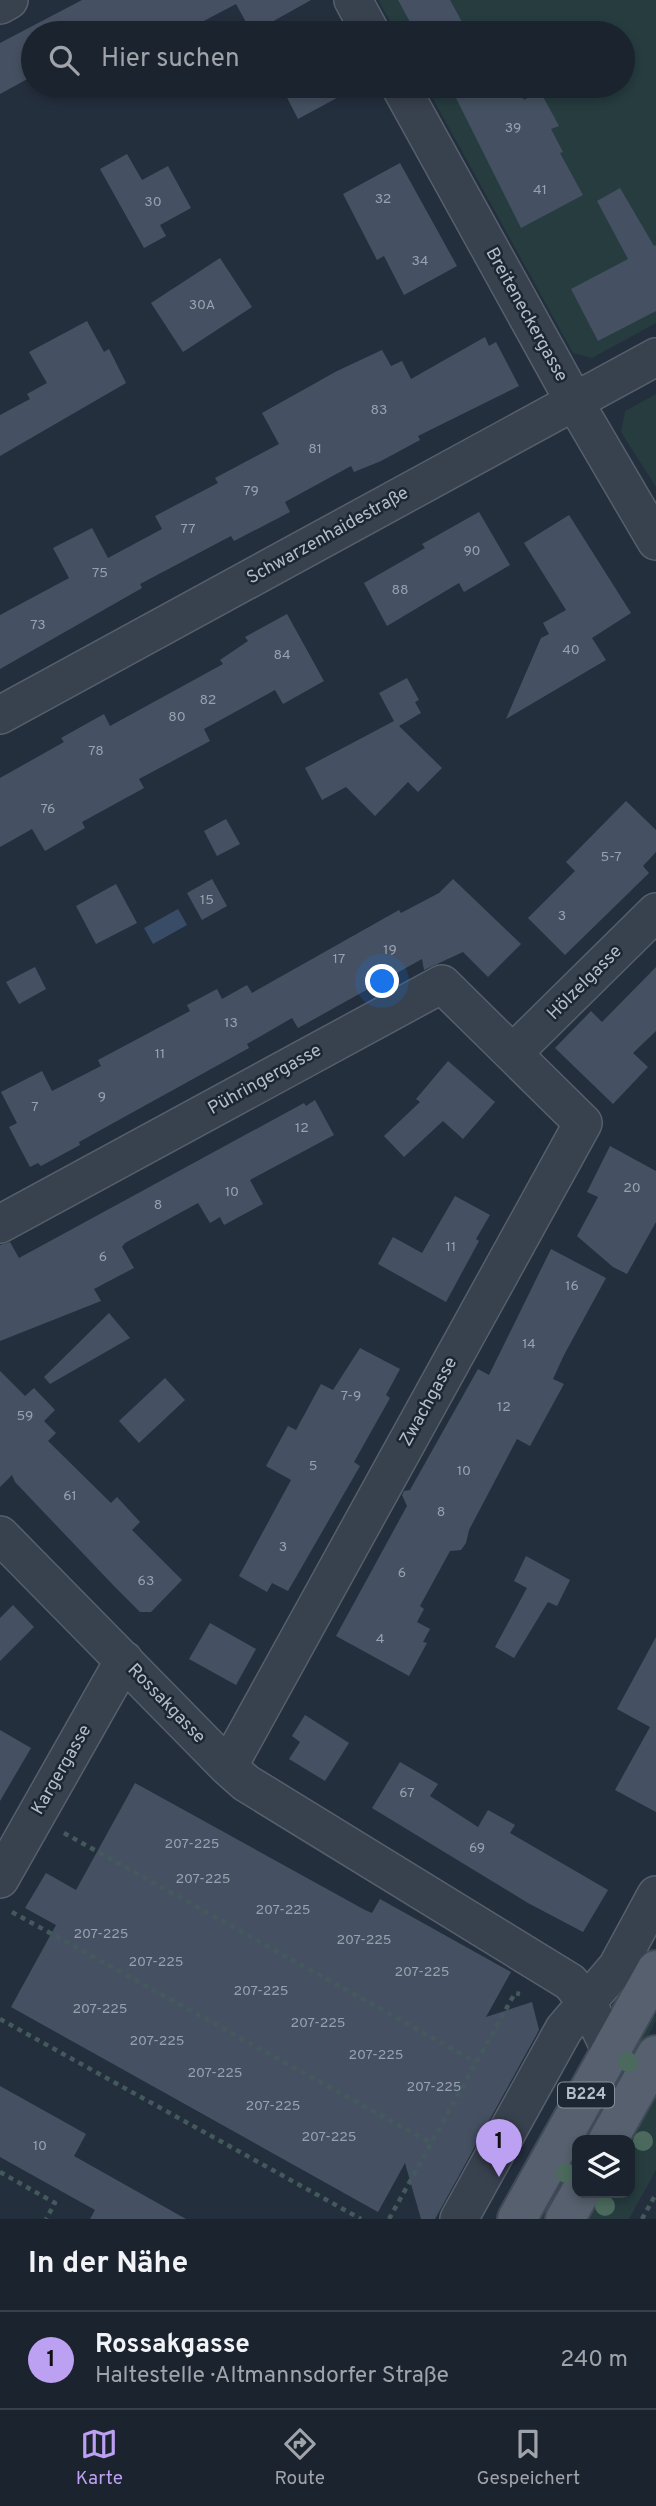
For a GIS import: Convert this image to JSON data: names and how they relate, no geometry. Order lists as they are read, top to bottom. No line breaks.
{"streets":{"main road":["B224"],"street":["Breiteneckergasse","Schwarzenhaidestraße","Hölzelgasse","Pühringergasse","Zwachgasse","Rossakgasse","Kargergasse"]},"crossings":[["Breiteneckergasse","Schwarzenhaidestraße"],["Hölzelgasse","Pühringergasse"],["Hölzelgasse","Zwachgasse"],["Pühringergasse","Zwachgasse"],["Zwachgasse","Rossakgasse"],["Rossakgasse","Kargergasse"]],"house_numbers":["39","41","32","30","34","30A","83","81","79","77","90","75","88","73","40","84","82","80","78","76","5-7","15","3","19","17","13","11","9","7","12","20","10","8","11","6","16","14","7-9","12","59","5","10","61","8","3","6","63","4","67","207-225","69","207-225","207-225","207-225","207-225","207-225","207-225","207-225","207-225","207-225","207-225","207-225","207-225","207-225","207-225","207-225","10"],"page":{"search":"Hier suchen","pins":"1","heading":"In der Nähe","list":[{"mark":"1","name":"Rossakgasse","note":"Haltestelle · Altmannsdorfer Straße","value":"240 m"}],"nav":["Karte","Route","Gespeichert"]}}
